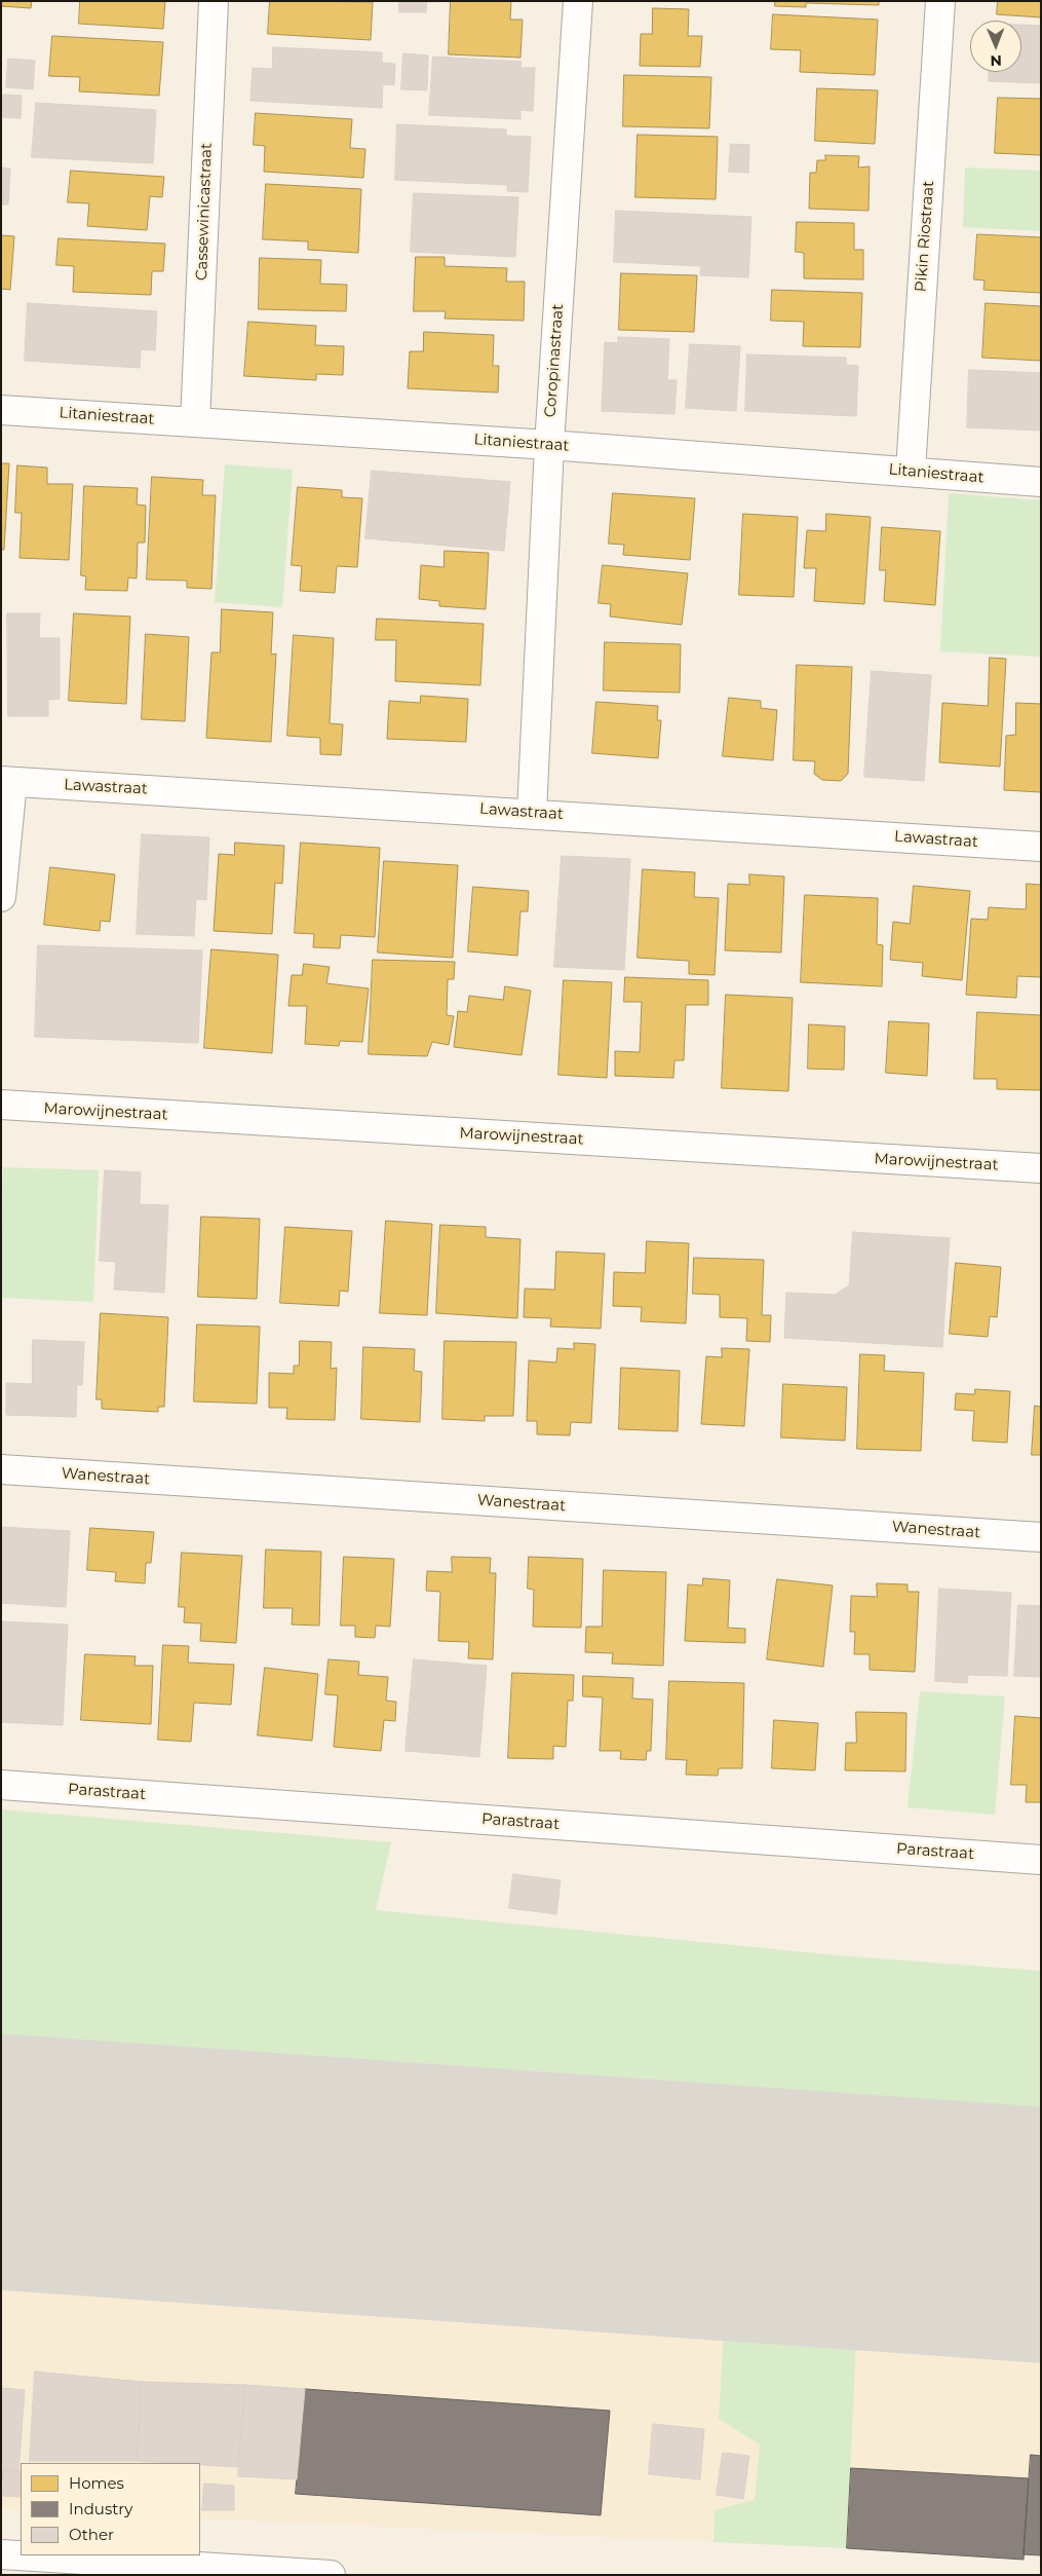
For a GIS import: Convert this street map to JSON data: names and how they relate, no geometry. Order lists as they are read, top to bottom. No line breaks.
{"streets":{"street":["Cassewinicastraat","Pikin Riostraat","Coropinastraat","Litaniestraat","Lawastraat","Marowijnestraat","Wanestraat","Parastraat"]},"crossings":[["Cassewinicastraat","Litaniestraat"],["Pikin Riostraat","Litaniestraat"],["Coropinastraat","Litaniestraat"],["Coropinastraat","Lawastraat"]],"legend":["Homes","Industry","Other"],"north":"bottom"}
